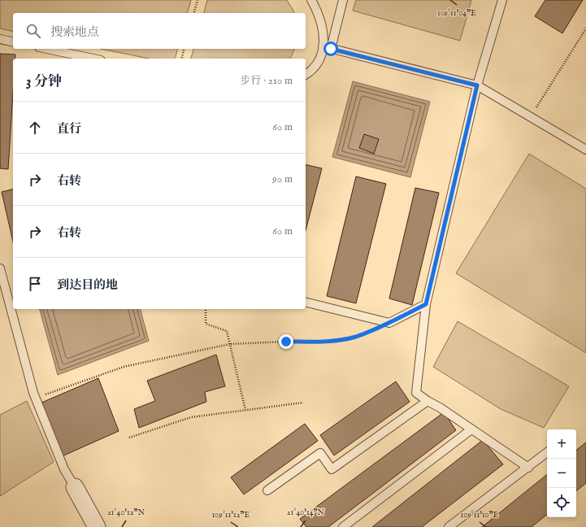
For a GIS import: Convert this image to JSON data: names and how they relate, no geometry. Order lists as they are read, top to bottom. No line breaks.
{"page":{"search":"搜索地点","heading":["3 分钟","步行 · 210 m"],"list":[["直行","60 m"],["右转","90 m"],["右转","60 m"],"到达目的地"],"map_buttons":["+","−"]},"coordinates":["109°11'04\"E","21°40'12\"N","21°40'14\"N","109°11'12\"E","109°11'10\"E"]}
